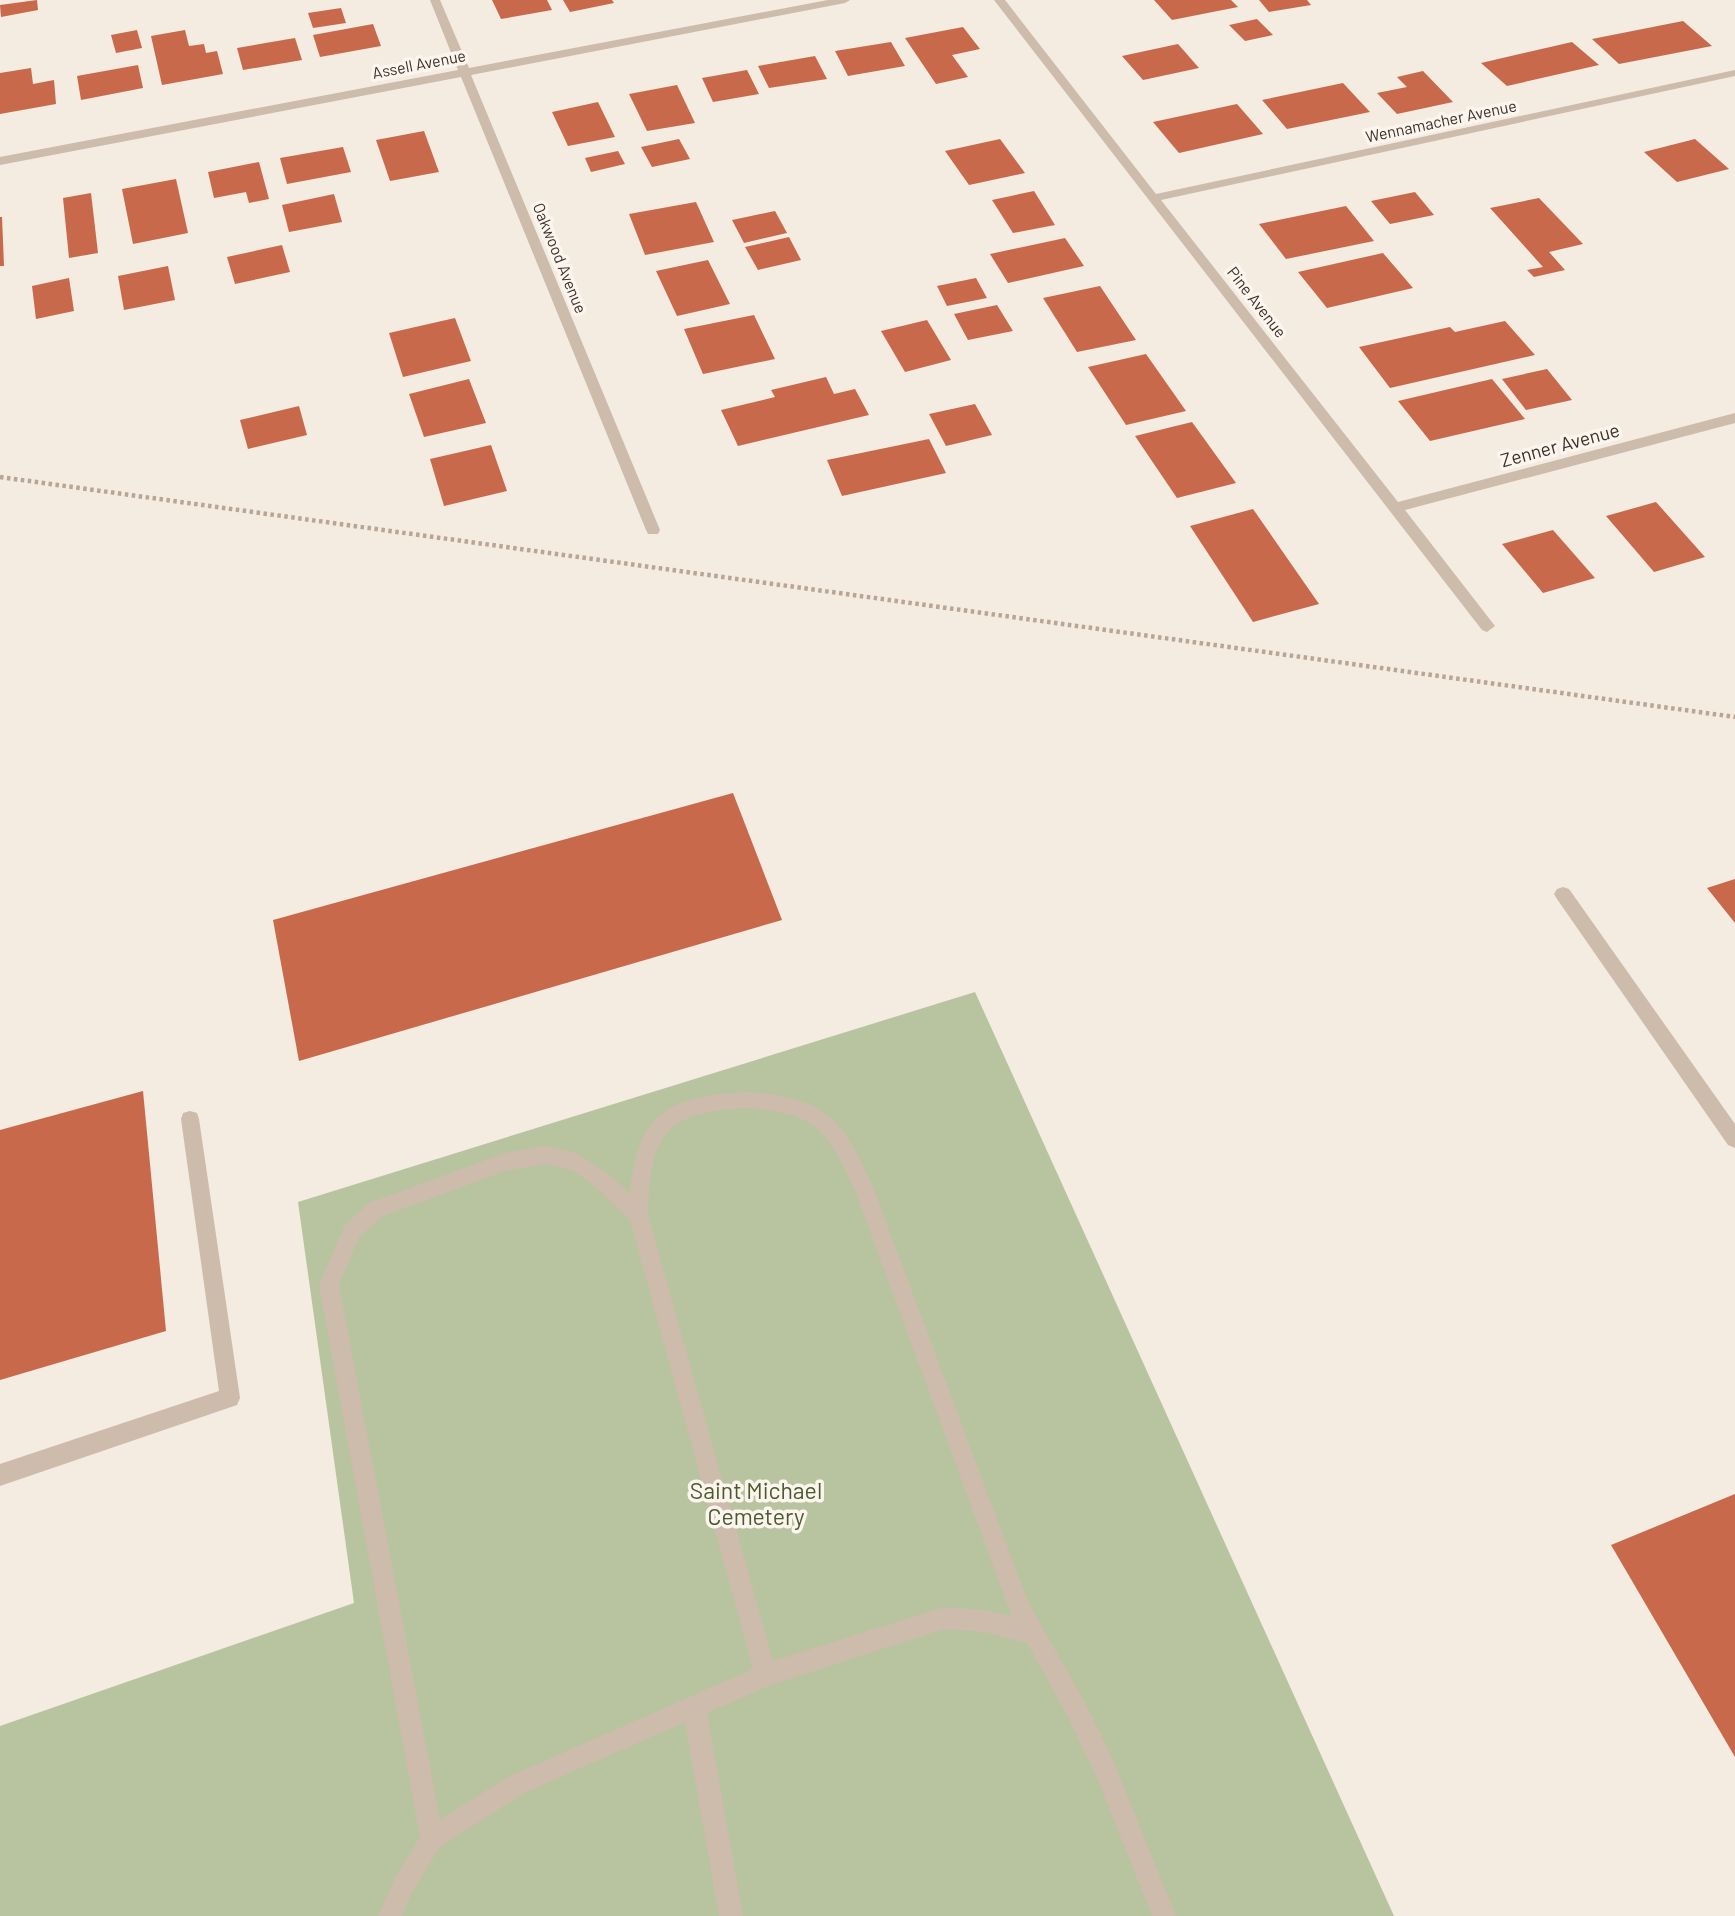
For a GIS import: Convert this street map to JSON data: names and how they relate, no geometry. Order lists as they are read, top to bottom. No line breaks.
{"streets":{"street":["Assell Avenue","Wennamacher Avenue","Oakwood Avenue","Pine Avenue","Zenner Avenue"]},"crossings":[["Assell Avenue","Oakwood Avenue"],["Wennamacher Avenue","Pine Avenue"],["Pine Avenue","Zenner Avenue"]],"parks":["Saint Michael Cemetery"]}
